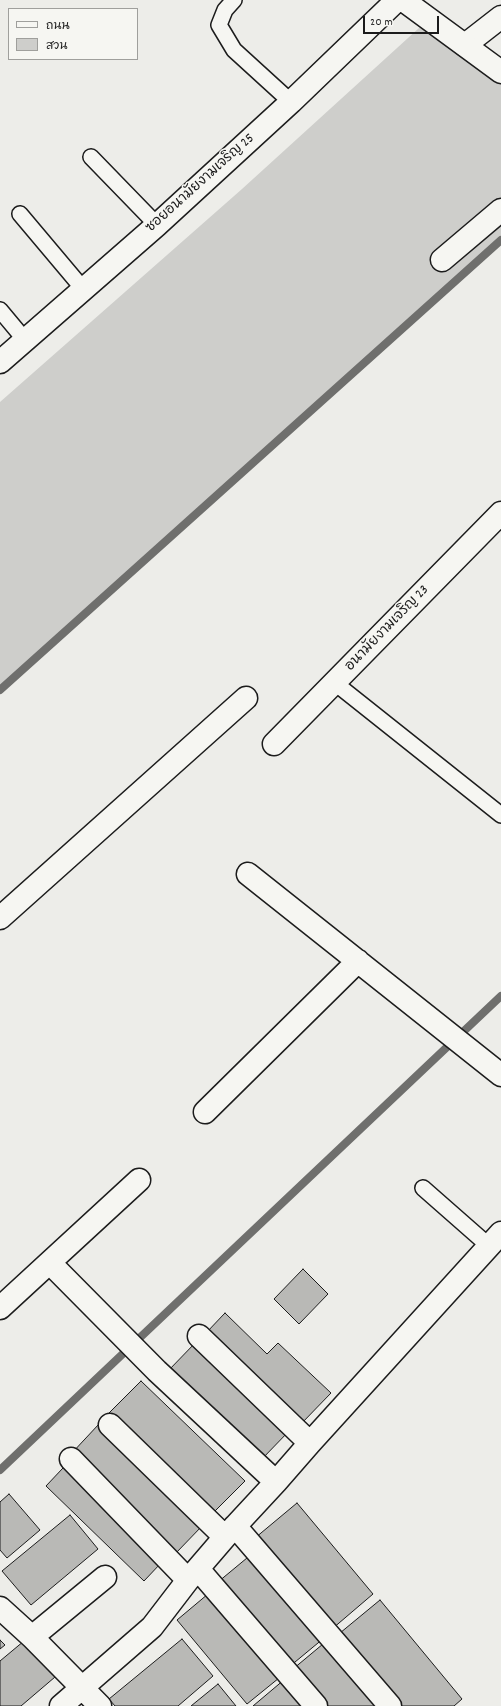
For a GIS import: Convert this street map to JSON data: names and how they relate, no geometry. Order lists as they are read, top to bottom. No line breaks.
{"streets":{"street":["ซอยอนามัยงามเจริญ 25","อนามัยงามเจริญ 23"]},"legend":["ถนน","สวน"],"scale_bar":"20 m"}
